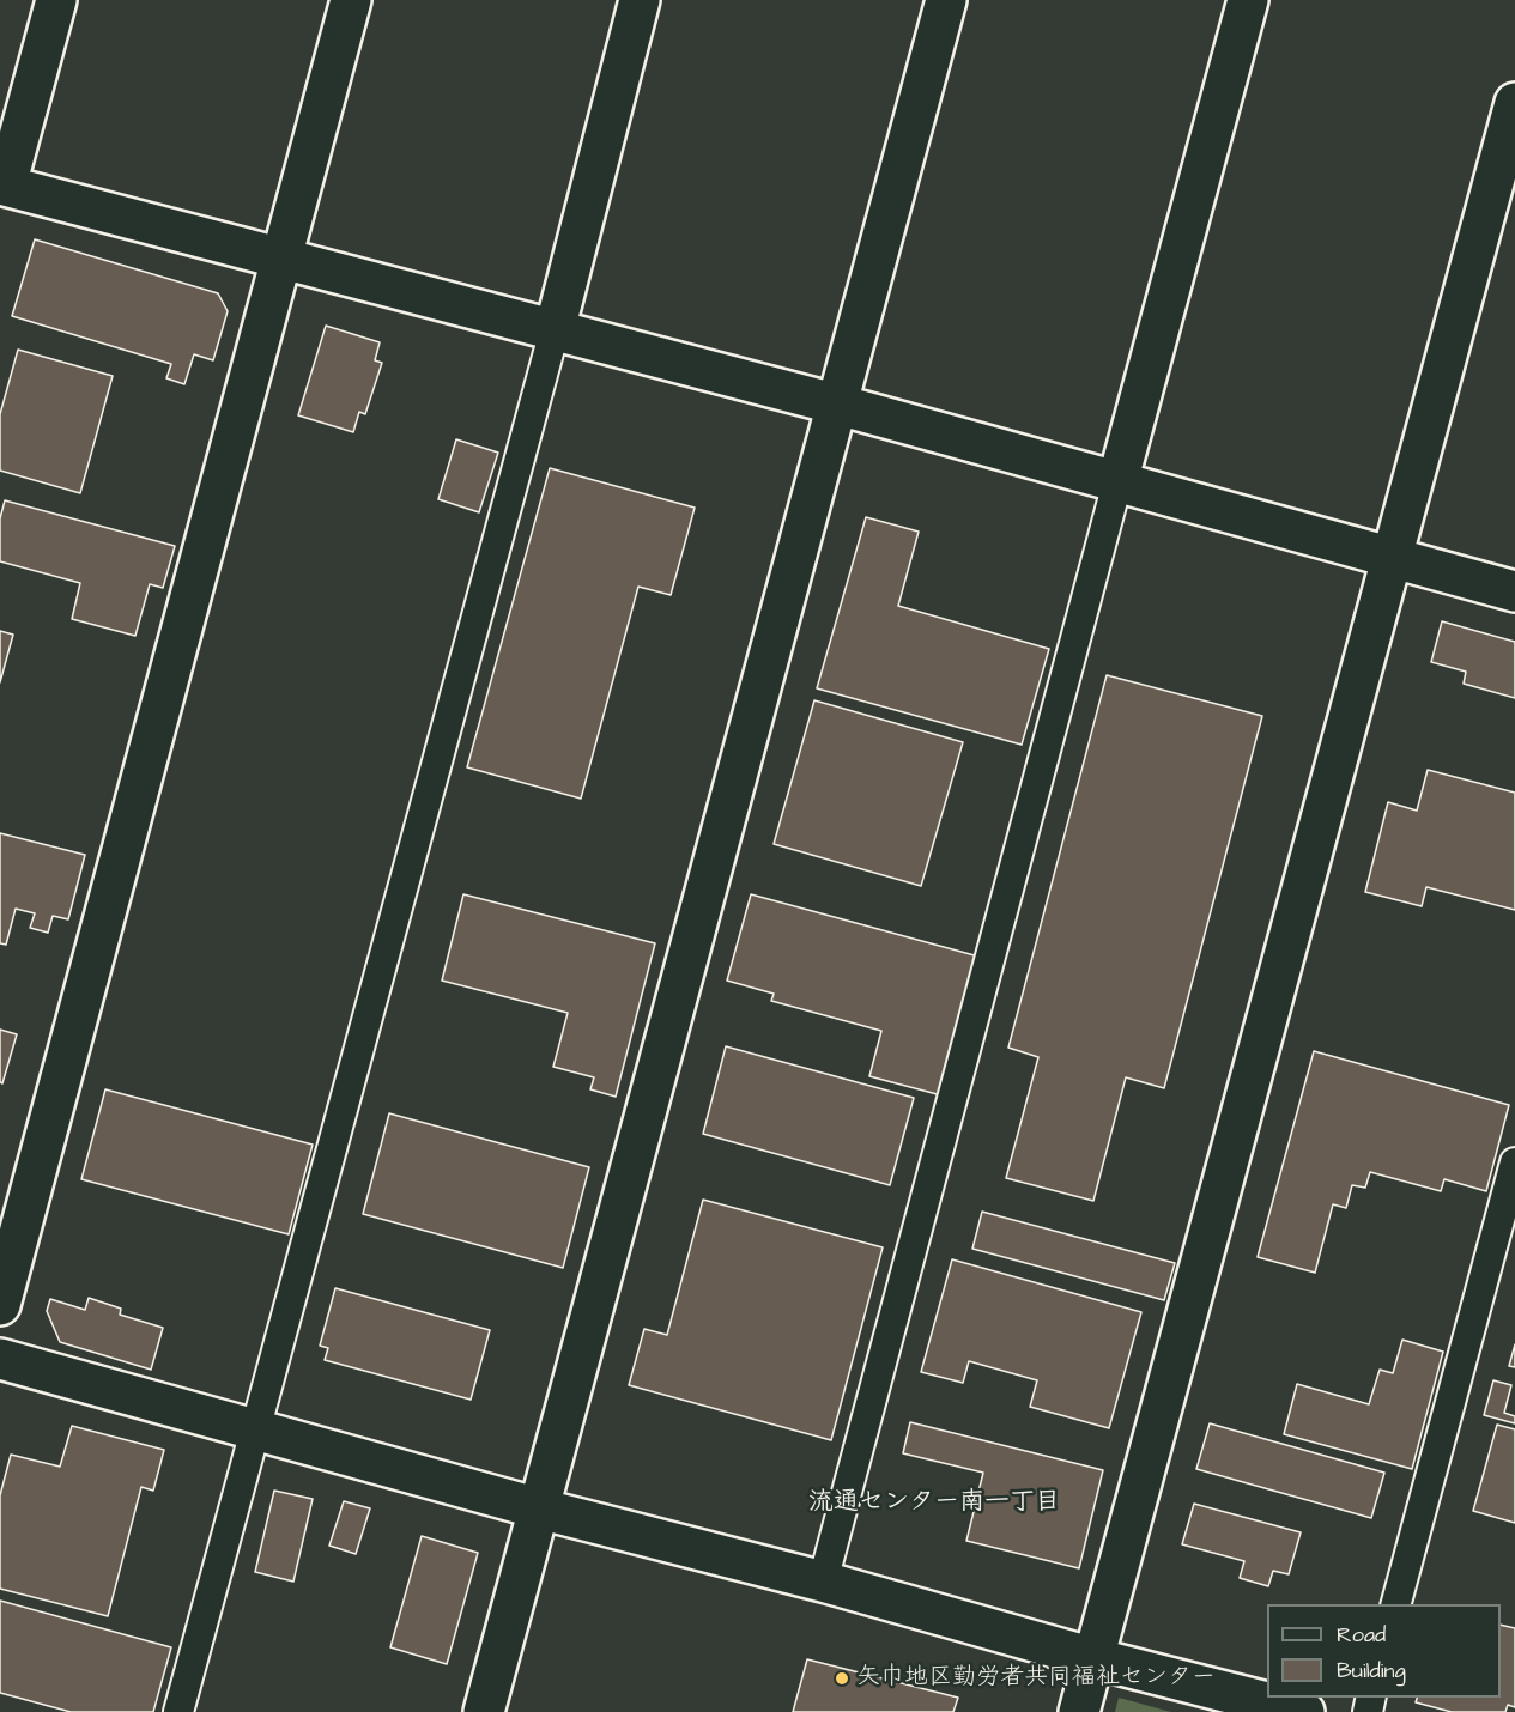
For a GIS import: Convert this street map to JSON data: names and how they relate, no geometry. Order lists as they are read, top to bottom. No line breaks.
{"districts":["流通センター南一丁目"],"places":["矢巾地区勤労者共同福祉センター"],"legend":["Road","Building"]}
